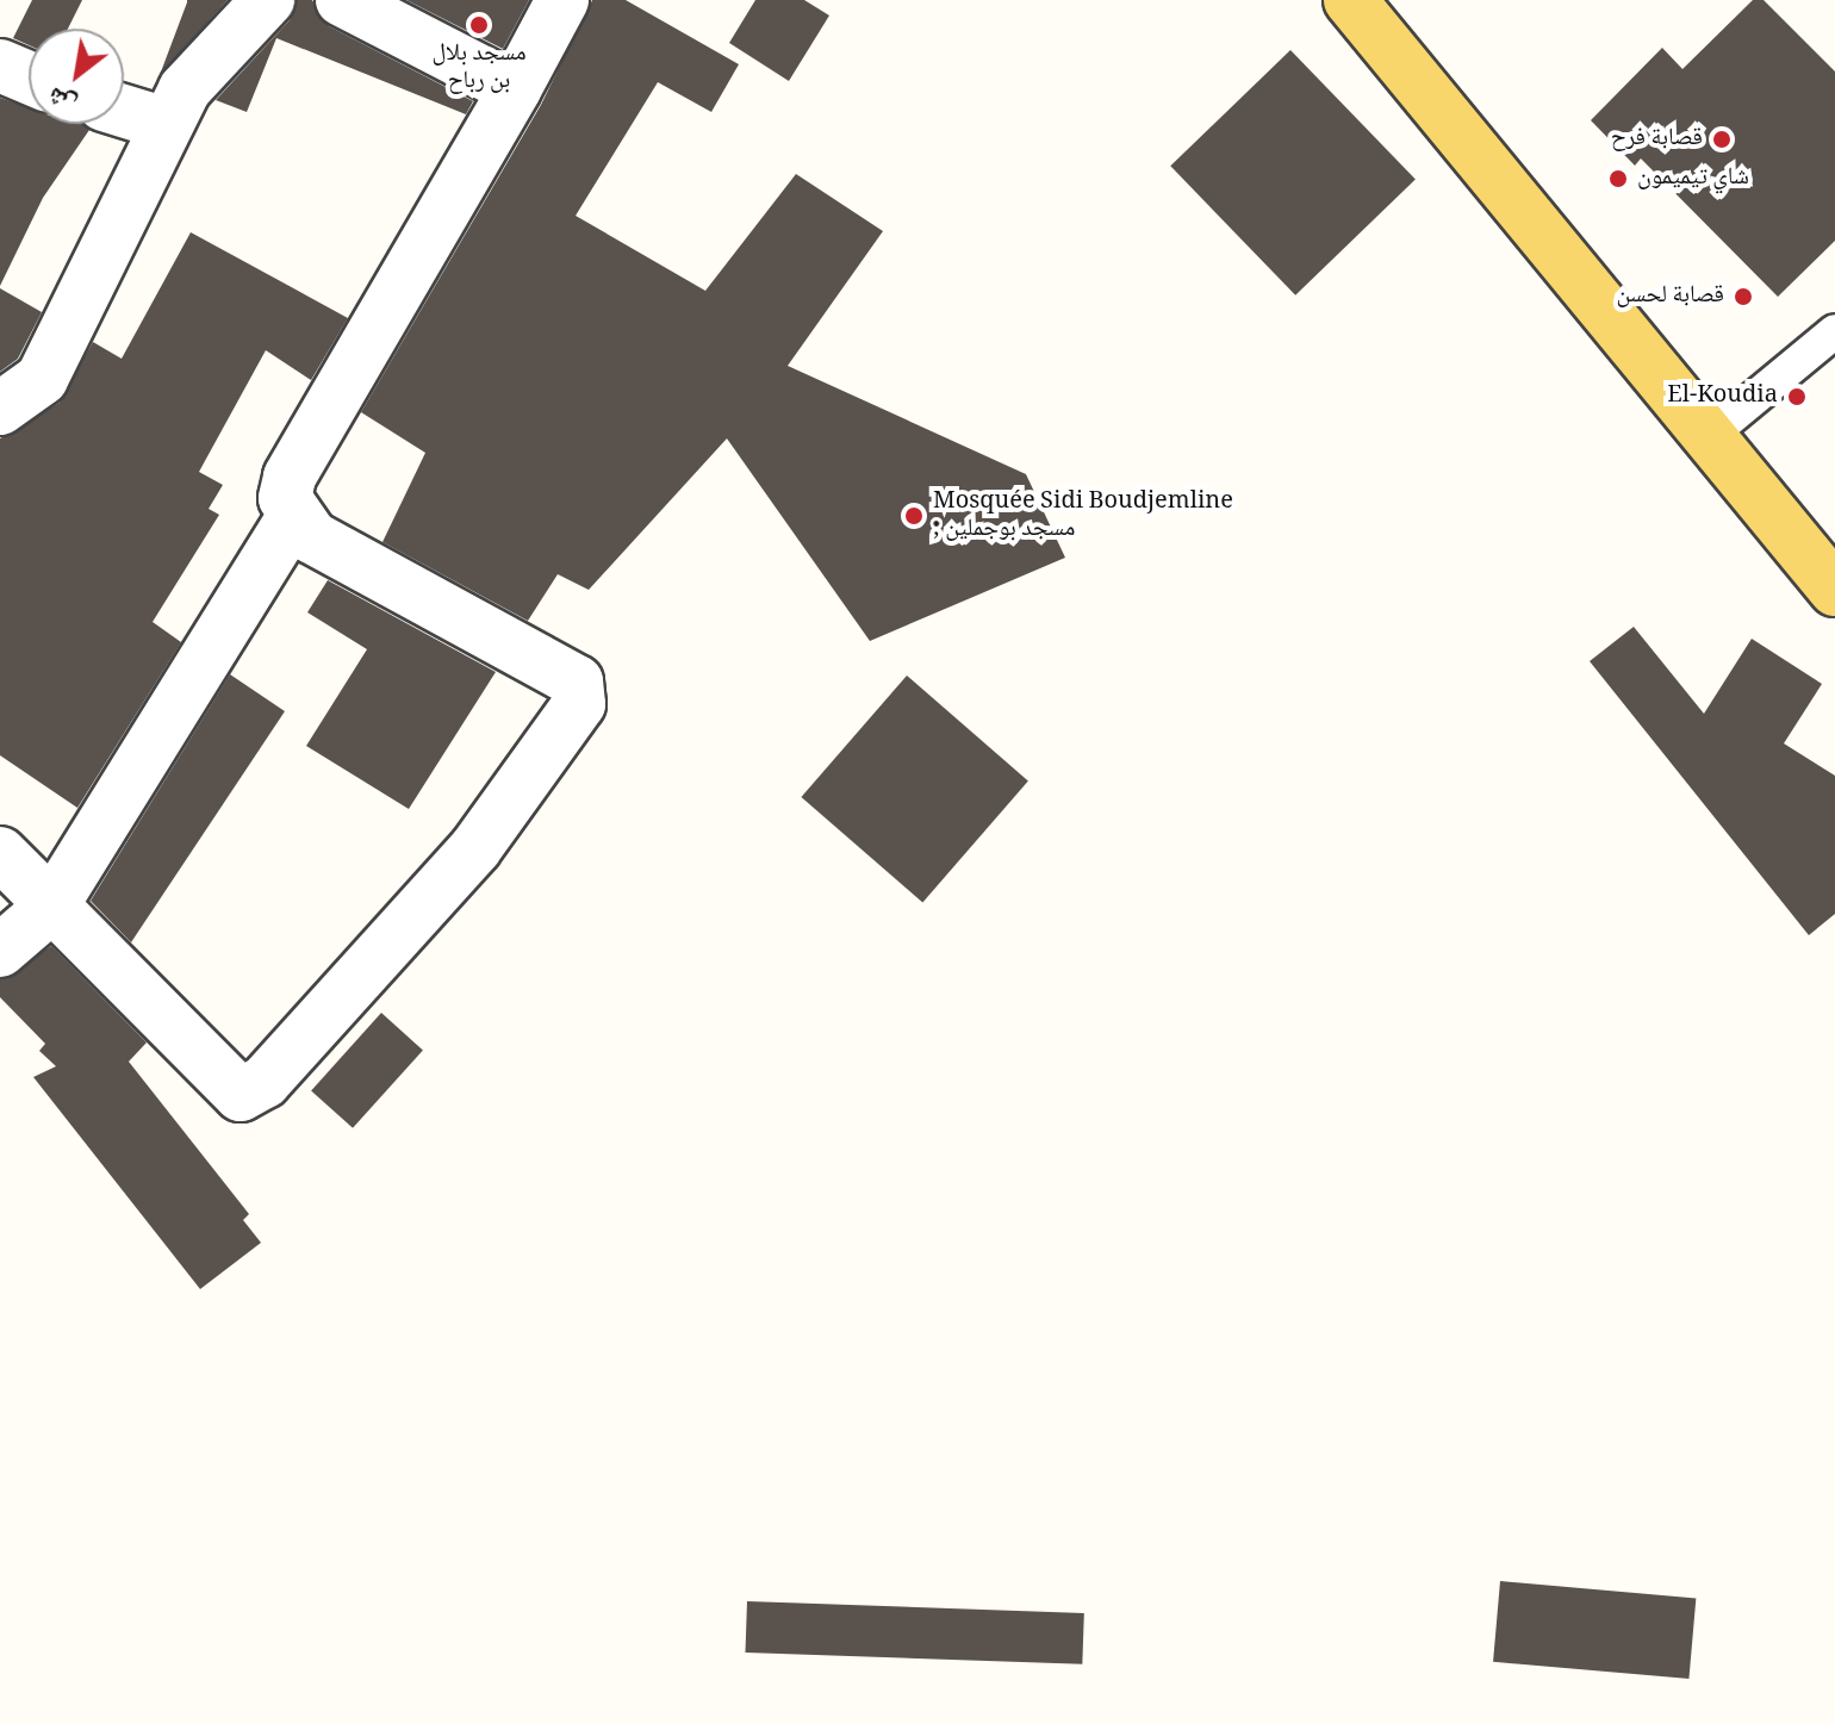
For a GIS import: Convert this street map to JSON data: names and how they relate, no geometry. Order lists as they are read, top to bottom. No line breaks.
{"places":["مسجد بلال بن رباح","قصابة فرح","شاي تيميمون","قصابة لحسن","El-Koudia","Mosquée Sidi Boudjemline ; مسجد بوجملين"],"north":"bottom left"}
